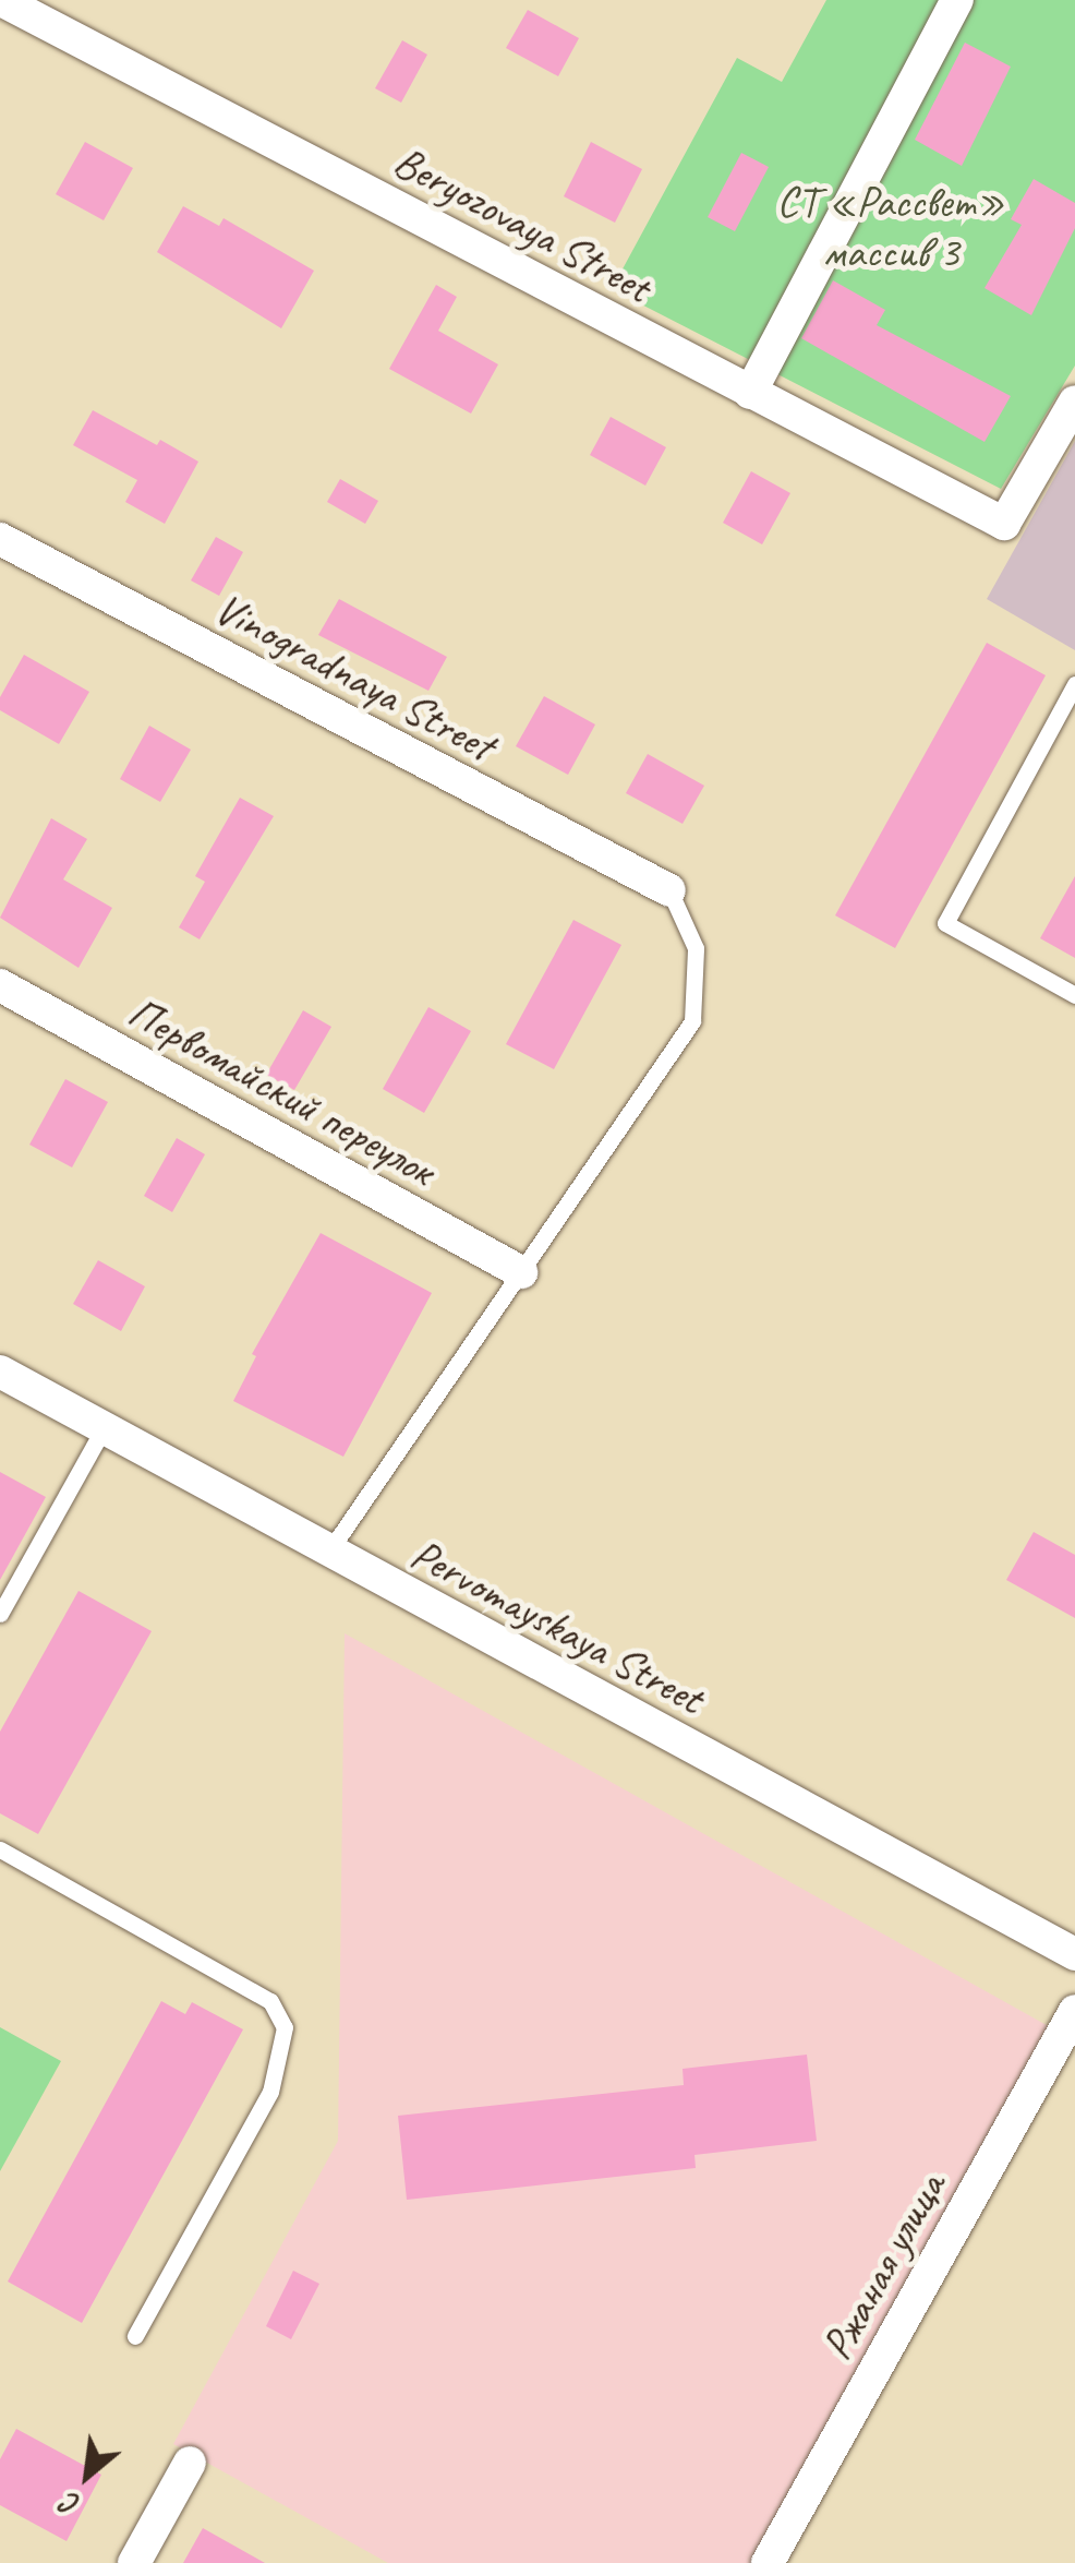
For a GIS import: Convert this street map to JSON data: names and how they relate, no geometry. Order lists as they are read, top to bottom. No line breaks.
{"streets":{"street":["Beryozovaya Street","Vinogradnaya Street","Первомайский переулок","Pervomayskaya Street","Ржаная улица"]},"parks":["СТ «Рассвет» массив 3"],"north":"bottom left"}
